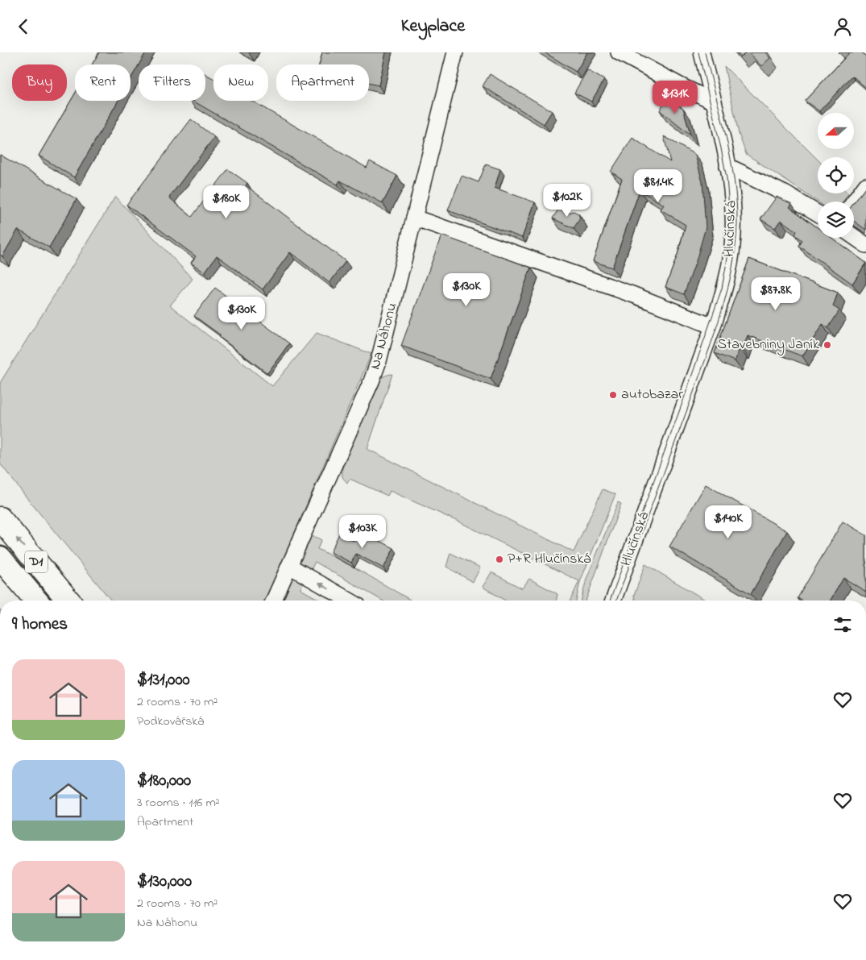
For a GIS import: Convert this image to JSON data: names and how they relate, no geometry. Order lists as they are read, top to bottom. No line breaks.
{"streets":{"highway":["D1"],"street":["Hlučínská","Na Náhonu"]},"places":["Stavebniny Janík","autobazar","P+R Hlučínská"],"north":"left","page":{"header":"Keyplace","chip":["Buy","Rent","Filters","New","Apartment"],"price":["$131K","$81.4K","$102K","$180K","$130K","$87.8K","$130K","$140K","$103K"],"heading":"9 homes","list":[{"name":"$131,000","note":"2 rooms · 70 m² · Podkovářská"},{"name":"$180,000","note":"3 rooms · 116 m² · Apartment"},{"name":"$130,000","note":"2 rooms · 70 m² · Na Náhonu"}]}}
